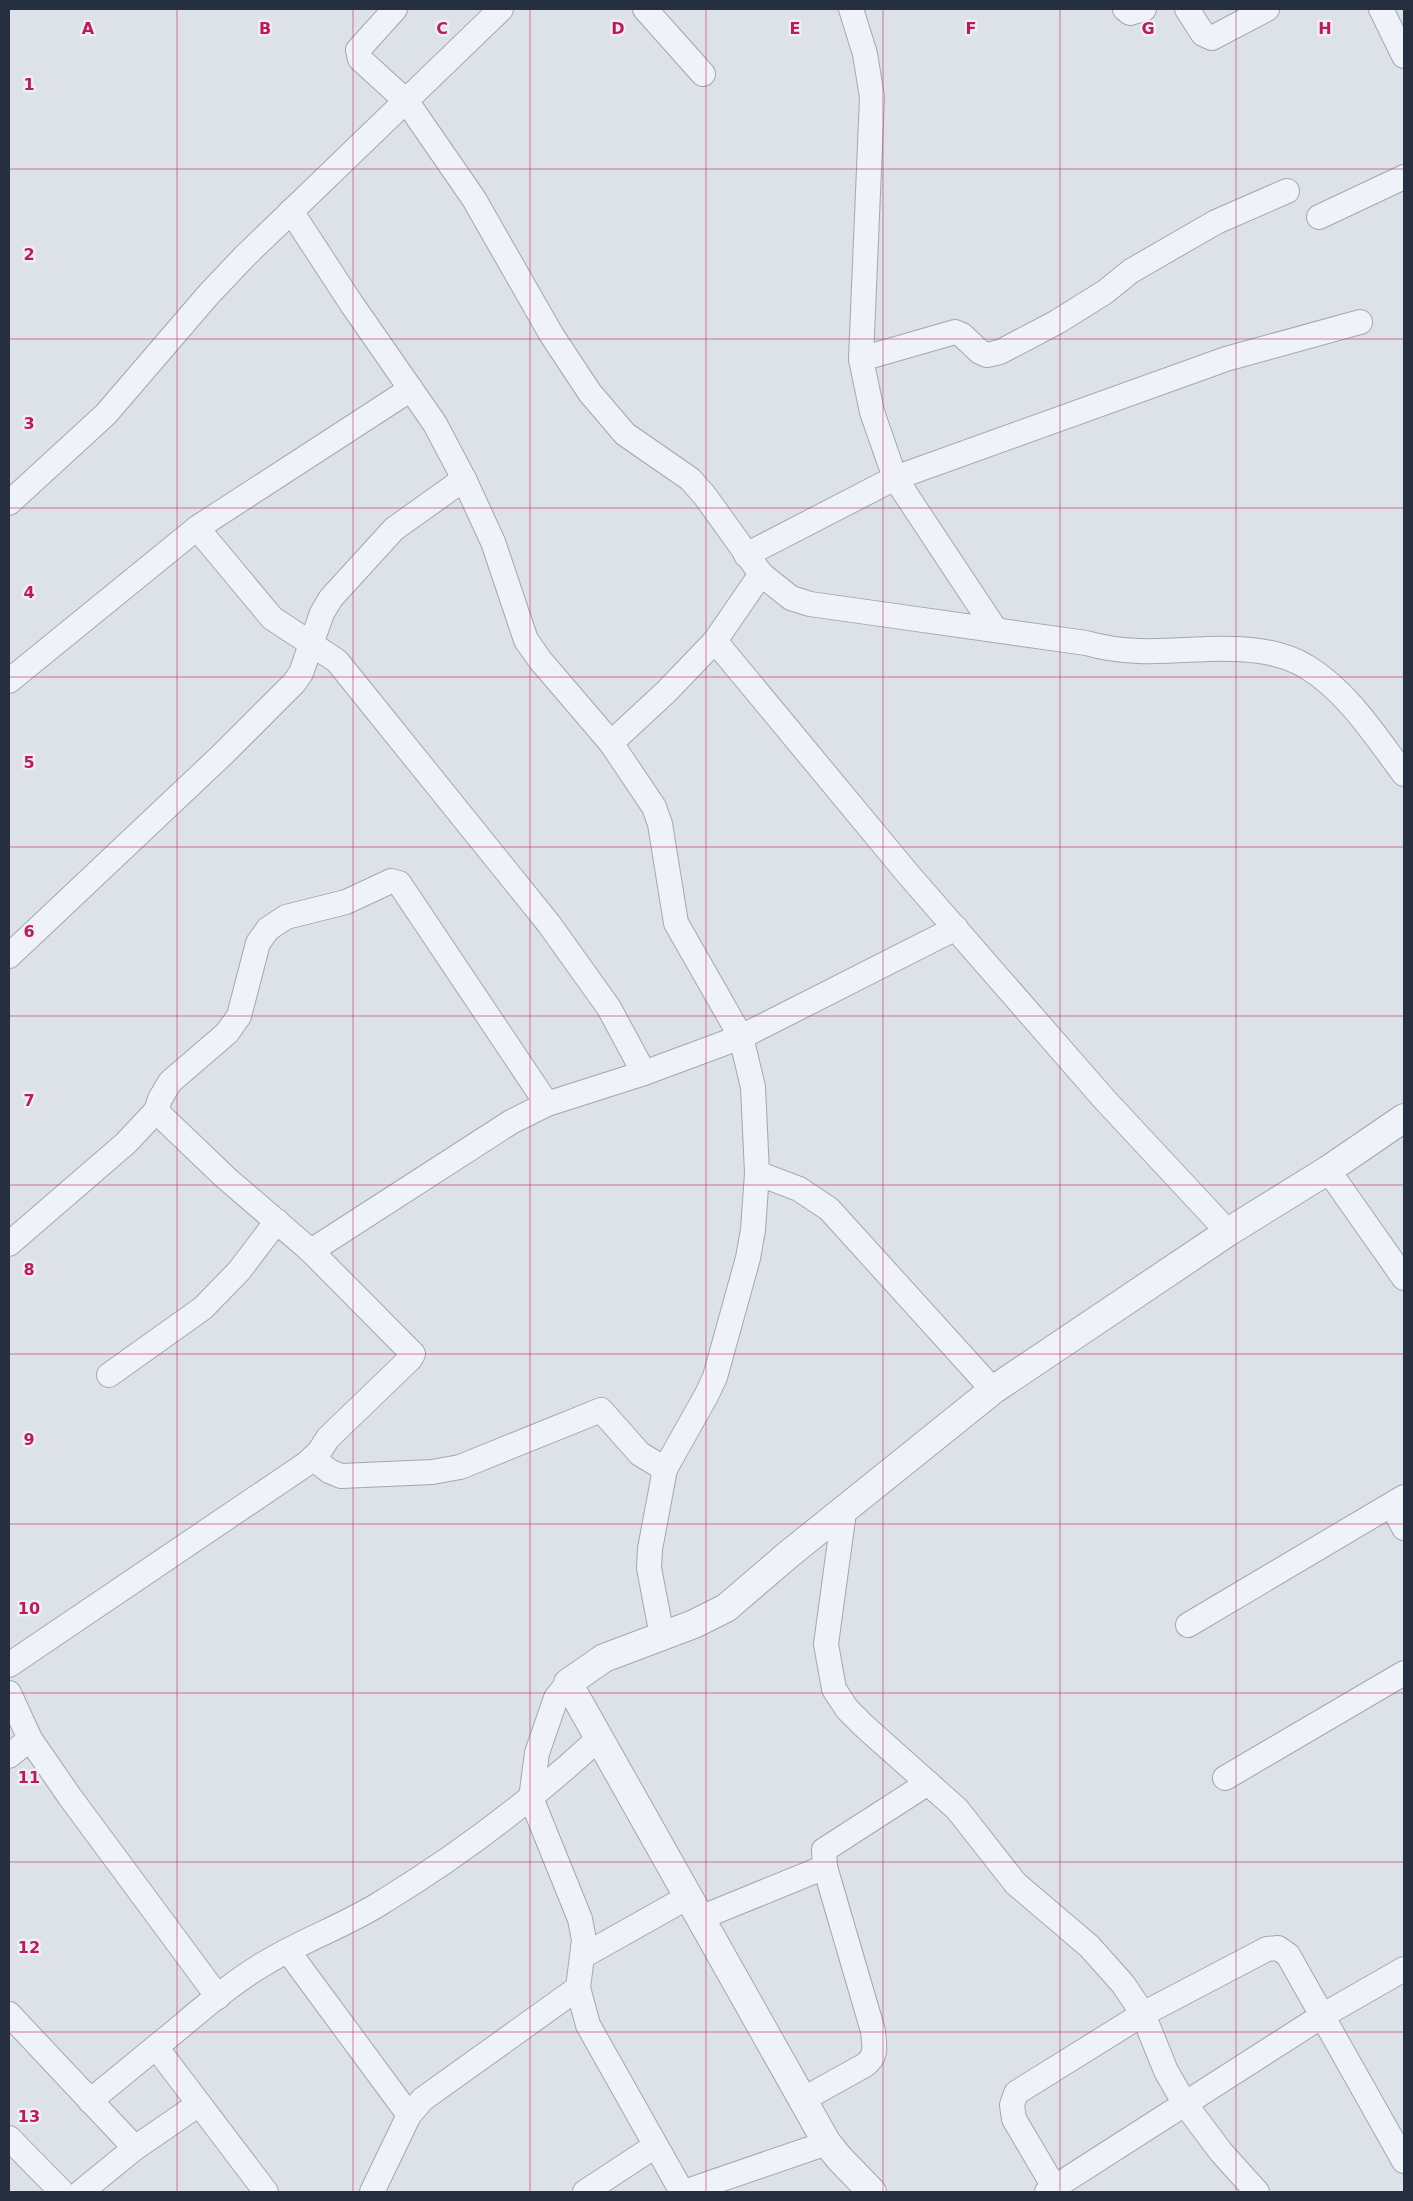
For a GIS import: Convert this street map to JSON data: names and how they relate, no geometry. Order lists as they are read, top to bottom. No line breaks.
{"grid":{"columns":["A","B","C","D","E","F","G","H"],"rows":["1","2","3","4","5","6","7","8","9","10","11","12","13"]}}
